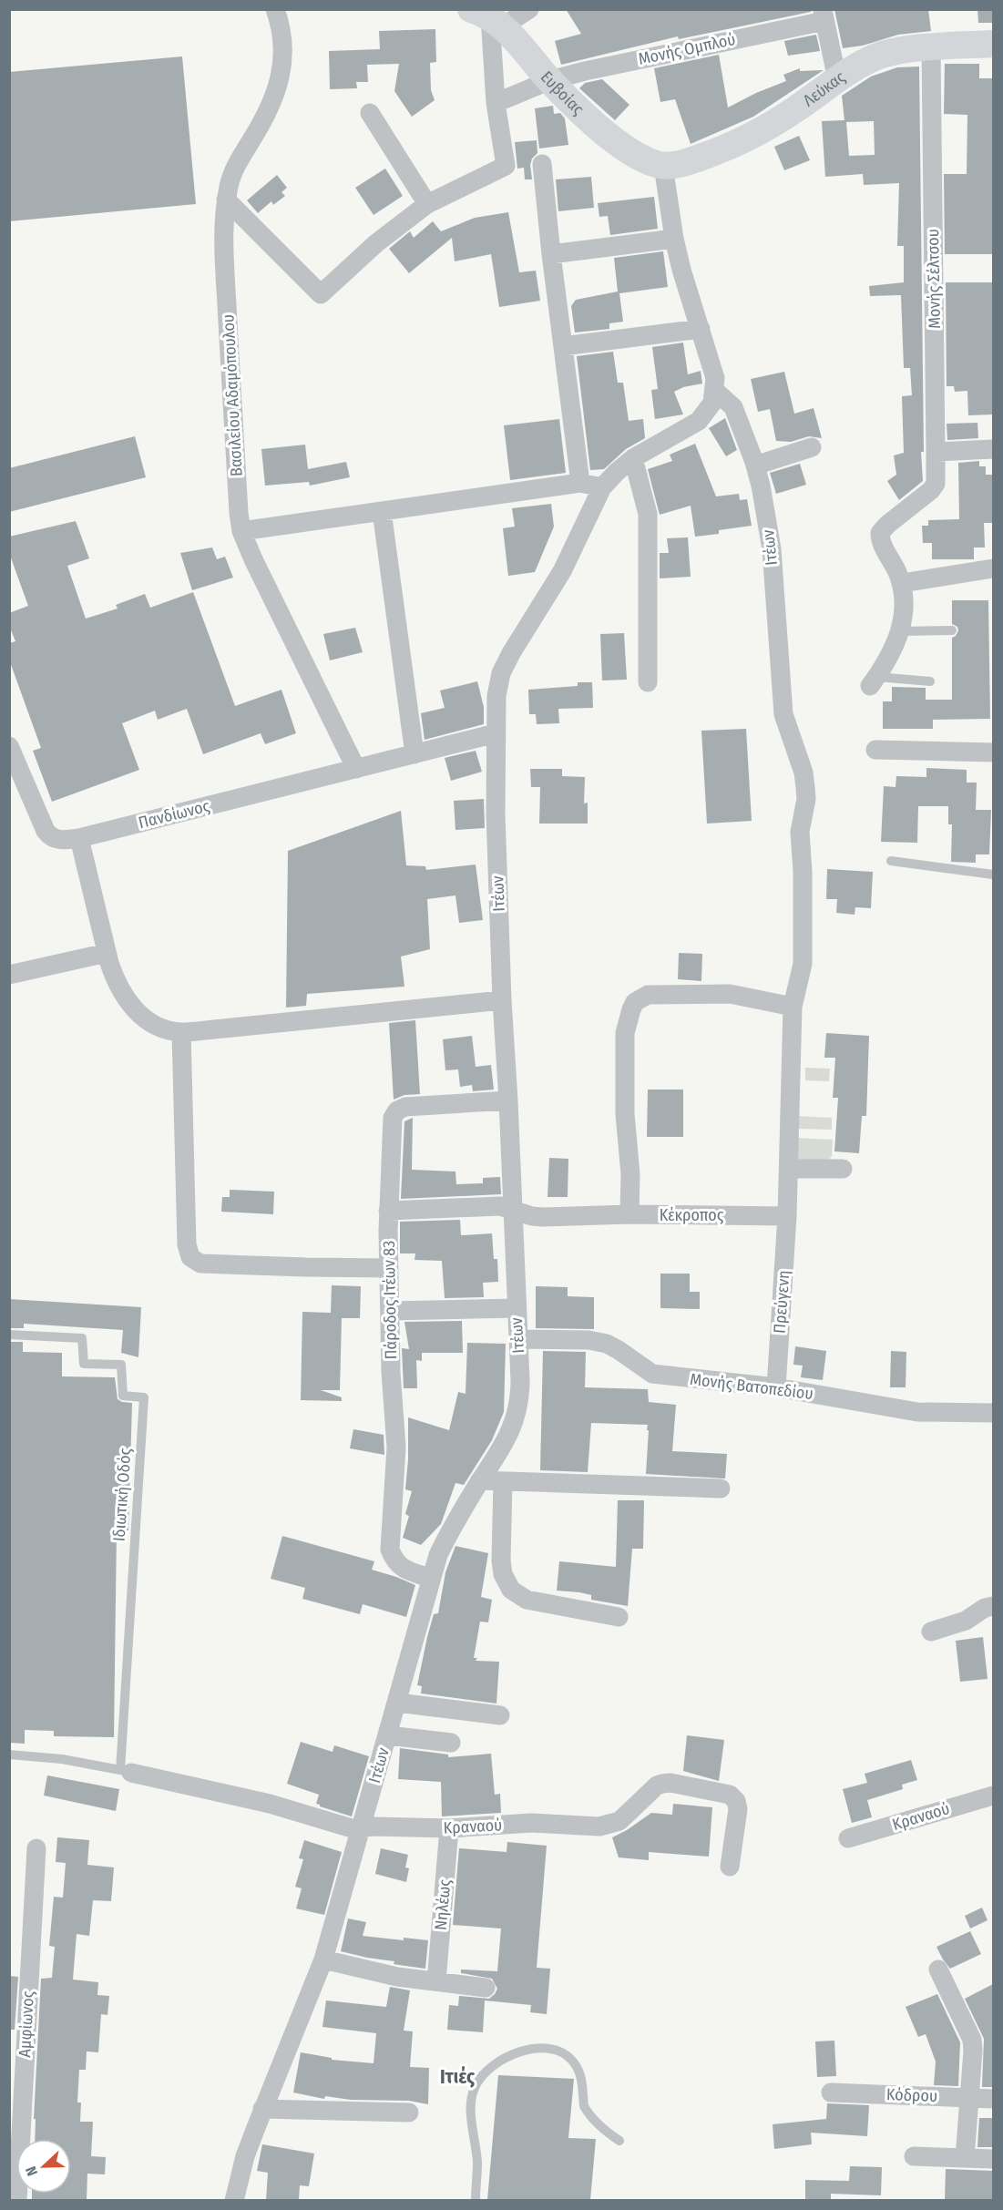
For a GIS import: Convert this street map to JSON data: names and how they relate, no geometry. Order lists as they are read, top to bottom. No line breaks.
{"streets":{"main road":["Λεύκας","Ευβοίας"],"street":["Μονής Ομπλού","Μονής Σέλτσου","Βασιλείου Αδαμόπουλου","Ιτέων","Πανδίωνος","Κέκροπος","Πάροδος Ιτέων 83","Πρεύγενη","Μονής Βατοπεδίου","Κραναού","Νηλέως","Αμφίωνος","Κόδρου"],"lane":["Ιδιωτική Οδός"]},"crossings":[["Μονής Ομπλού","Ευβοίας"],["Λεύκας","Ευβοίας"],["Λεύκας","Μονής Σέλτσου"],["Βασιλείου Αδαμόπουλου","Πανδίωνος"],["Ιτέων","Πανδίωνος"],["Ιτέων","Κέκροπος"],["Ιτέων","Πάροδος Ιτέων 83"],["Ιτέων","Μονής Βατοπεδίου"],["Ιτέων","Κραναού"],["Κέκροπος","Πάροδος Ιτέων 83"],["Κέκροπος","Πρεύγενη"],["Πρεύγενη","Μονής Βατοπεδίου"],["Ιδιωτική Οδός","Κραναού"],["Κραναού","Νηλέως"]],"districts":["Ιτιές"],"north":"left"}
